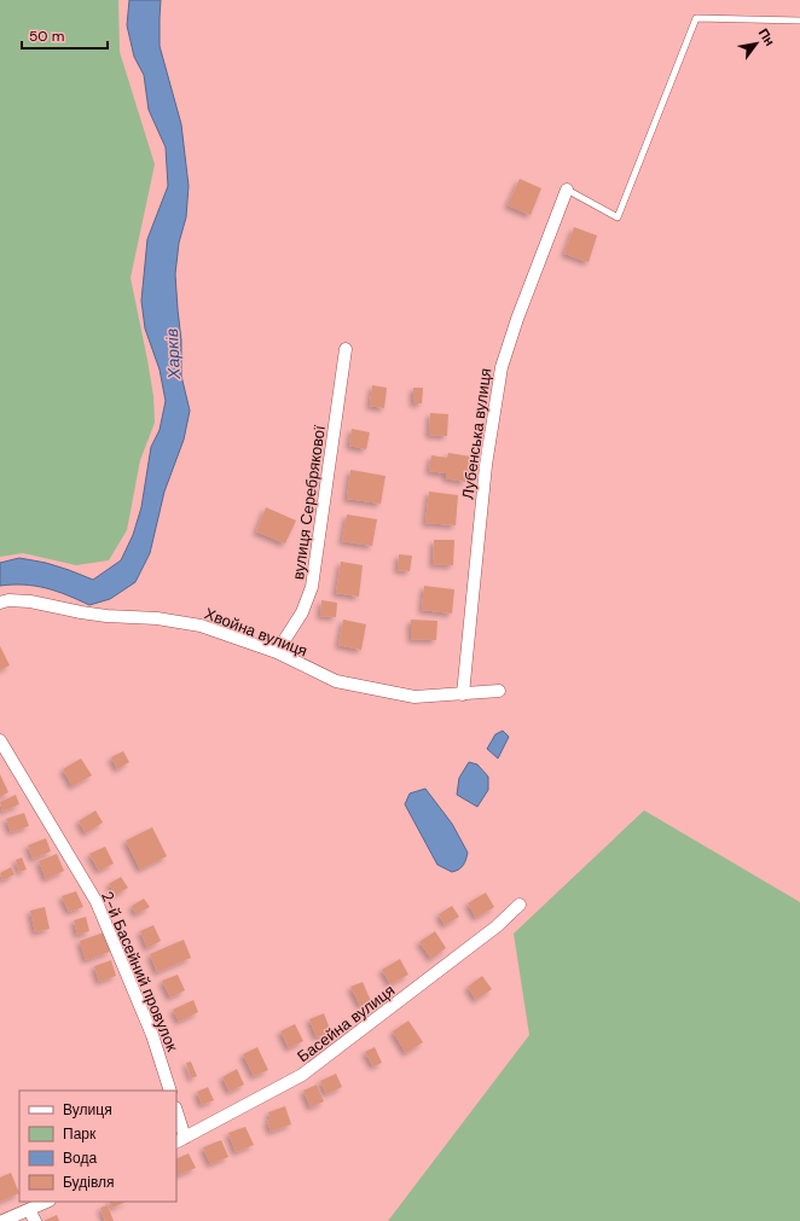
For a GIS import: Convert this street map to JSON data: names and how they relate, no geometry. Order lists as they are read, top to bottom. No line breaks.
{"streets":{"street":["Лубeнська вулиця","вулиця Серебрякової","Хвойна вулиця","2-й Басейний провулок","Басейна вулиця"]},"crossings":[["Лубeнська вулиця","Хвойна вулиця"],["вулиця Серебрякової","Хвойна вулиця"]],"water":["Харків"],"legend":["Вулиця","Парк","Вода","Будівля"],"scale_bar":"50 m","north":"top right"}
